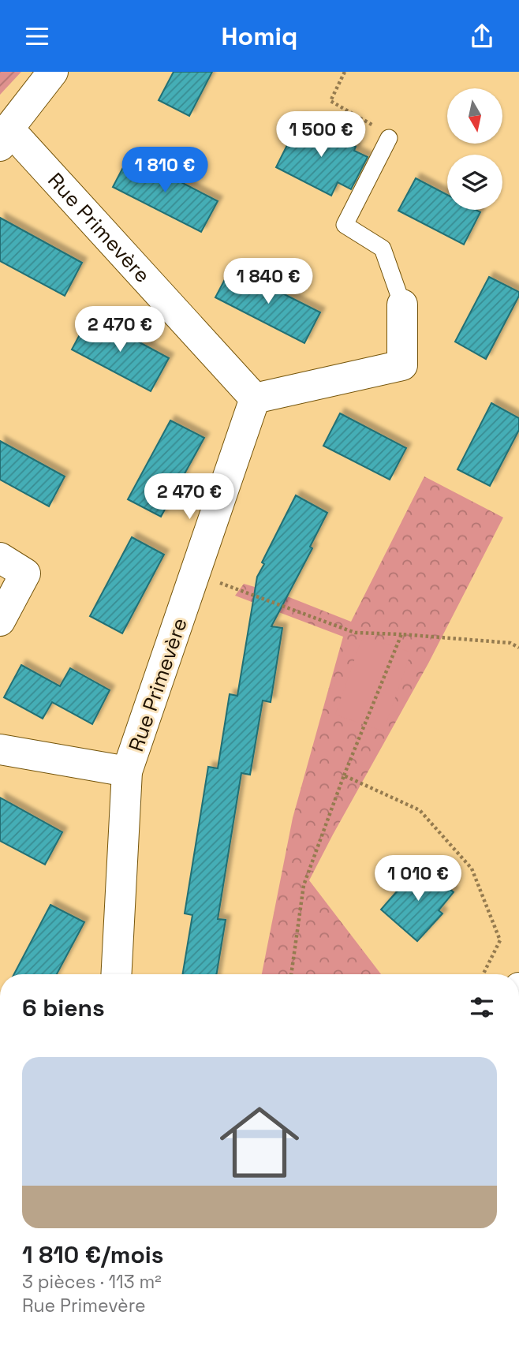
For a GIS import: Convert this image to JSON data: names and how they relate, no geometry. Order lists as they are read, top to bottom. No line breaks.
{"streets":{"street":["Rue Primevère"]},"north":"bottom","page":{"header":"Homiq","price":["1 500 €","1 810 €","1 840 €","2 470 €","2 470 €","1 010 €"],"heading":"6 biens","list":[{"name":"1 810 €/mois","note":"3 pièces · 113 m² · Rue Primevère"}]}}
